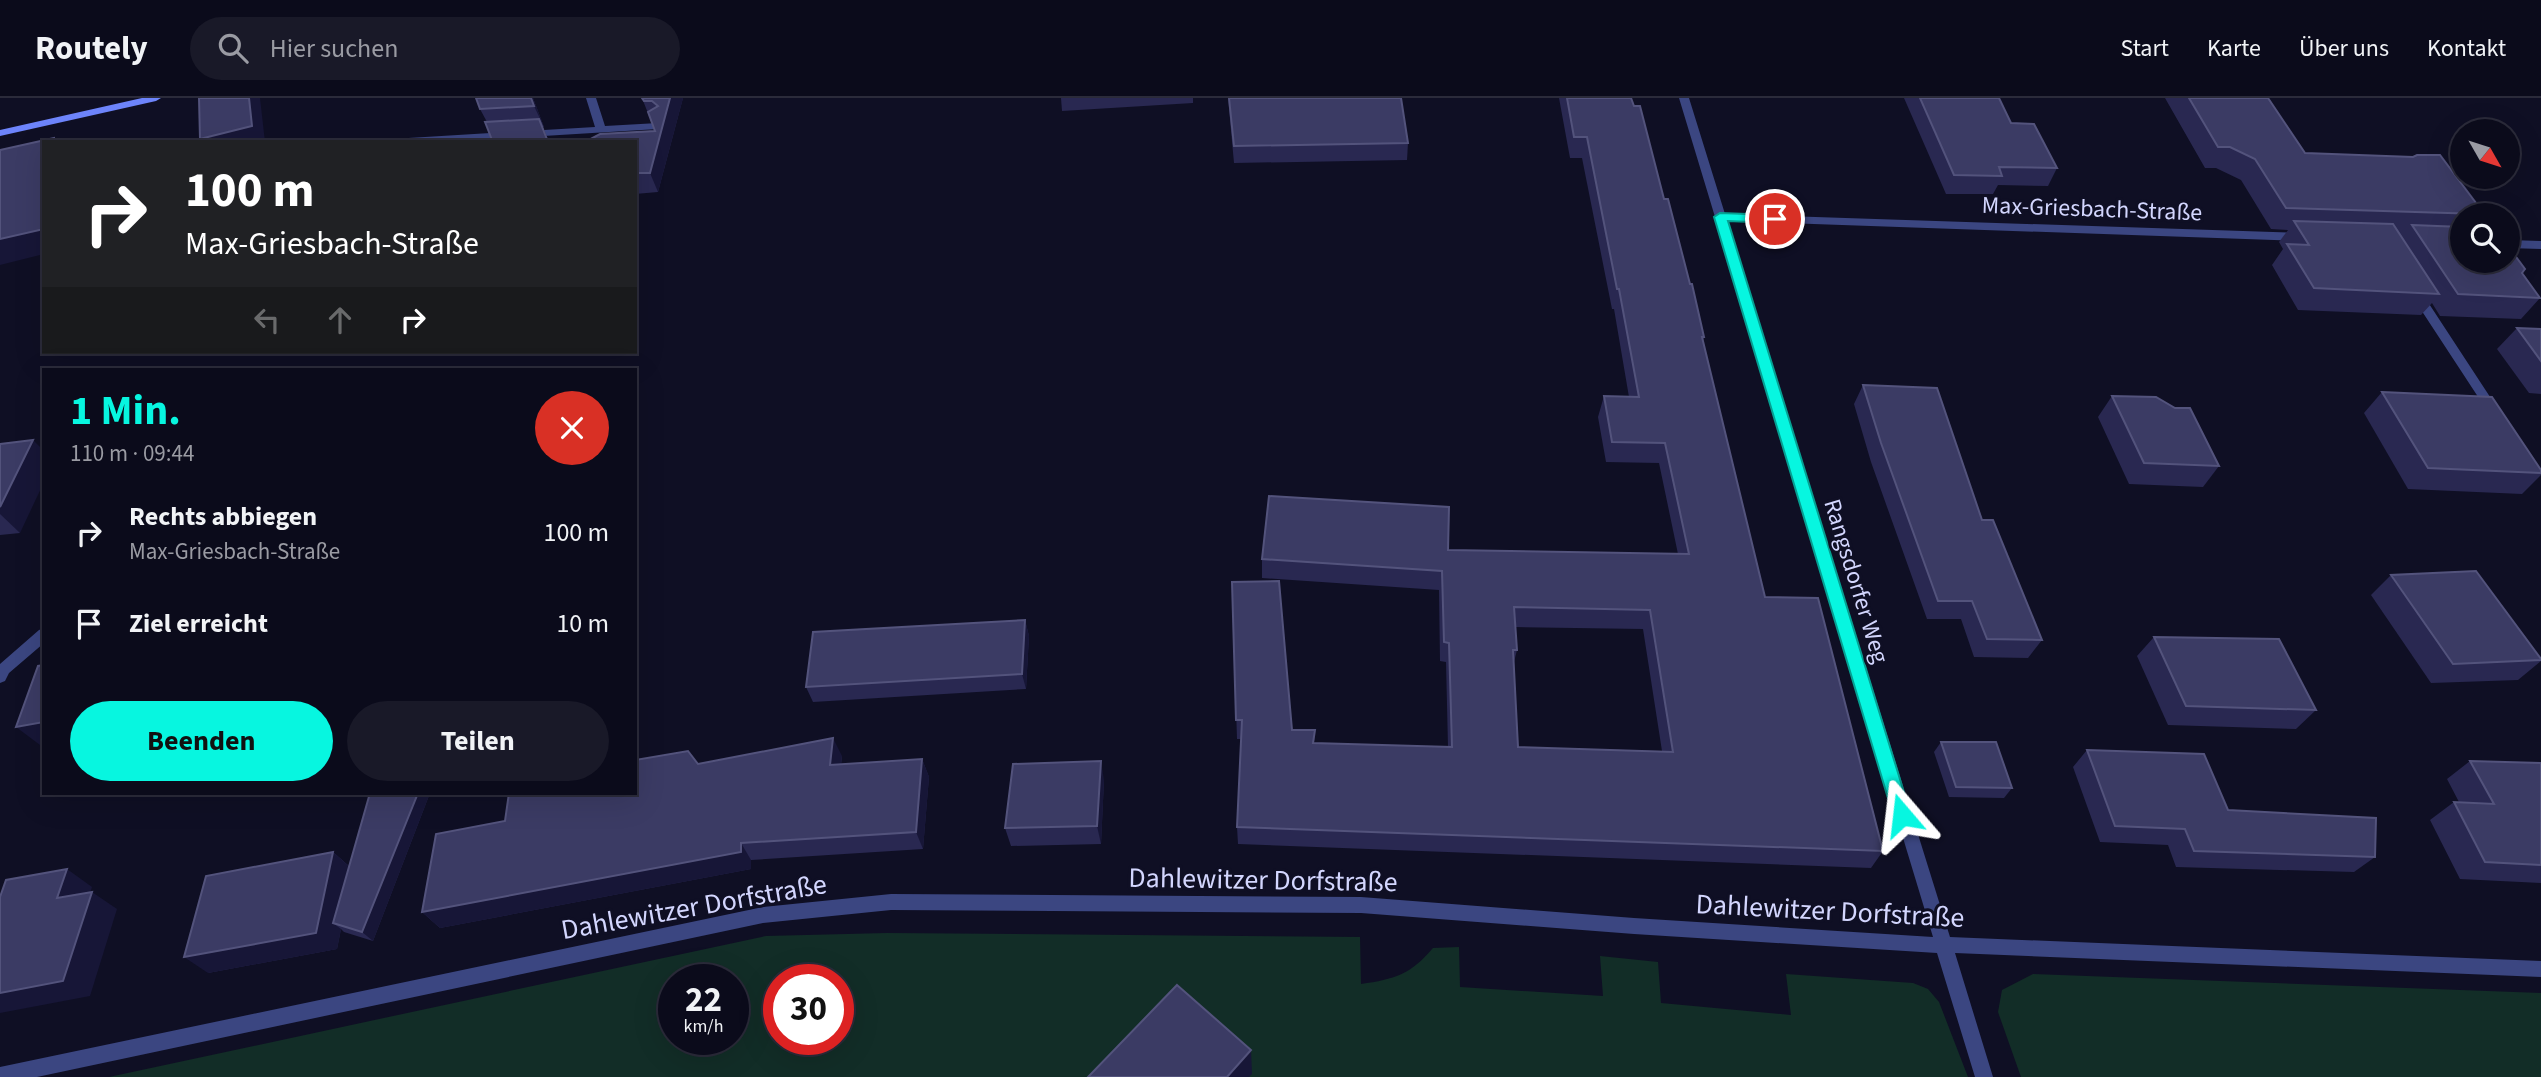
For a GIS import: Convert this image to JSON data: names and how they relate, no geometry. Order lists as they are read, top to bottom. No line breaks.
{"streets":{"street":["Max-Griesbach-Straße","Rangsdorfer Weg","Dahlewitzer Dorfstraße"]},"crossings":[["Max-Griesbach-Straße","Rangsdorfer Weg"],["Rangsdorfer Weg","Dahlewitzer Dorfstraße"]],"north":"bottom right","page":{"header":"Routely","search":"Hier suchen","nav":["Start","Karte","Über uns","Kontakt"],"turn":["100 m","Max-Griesbach-Straße"],"heading":["1 Min.","110 m · 09:44"],"list":[{"name":"Rechts abbiegen","note":"Max-Griesbach-Straße","value":"100 m"},{"name":"Ziel erreicht","value":"10 m"}],"buttons":["Beenden","Teilen"],"speed":"22 km/h","limit":"30"}}
